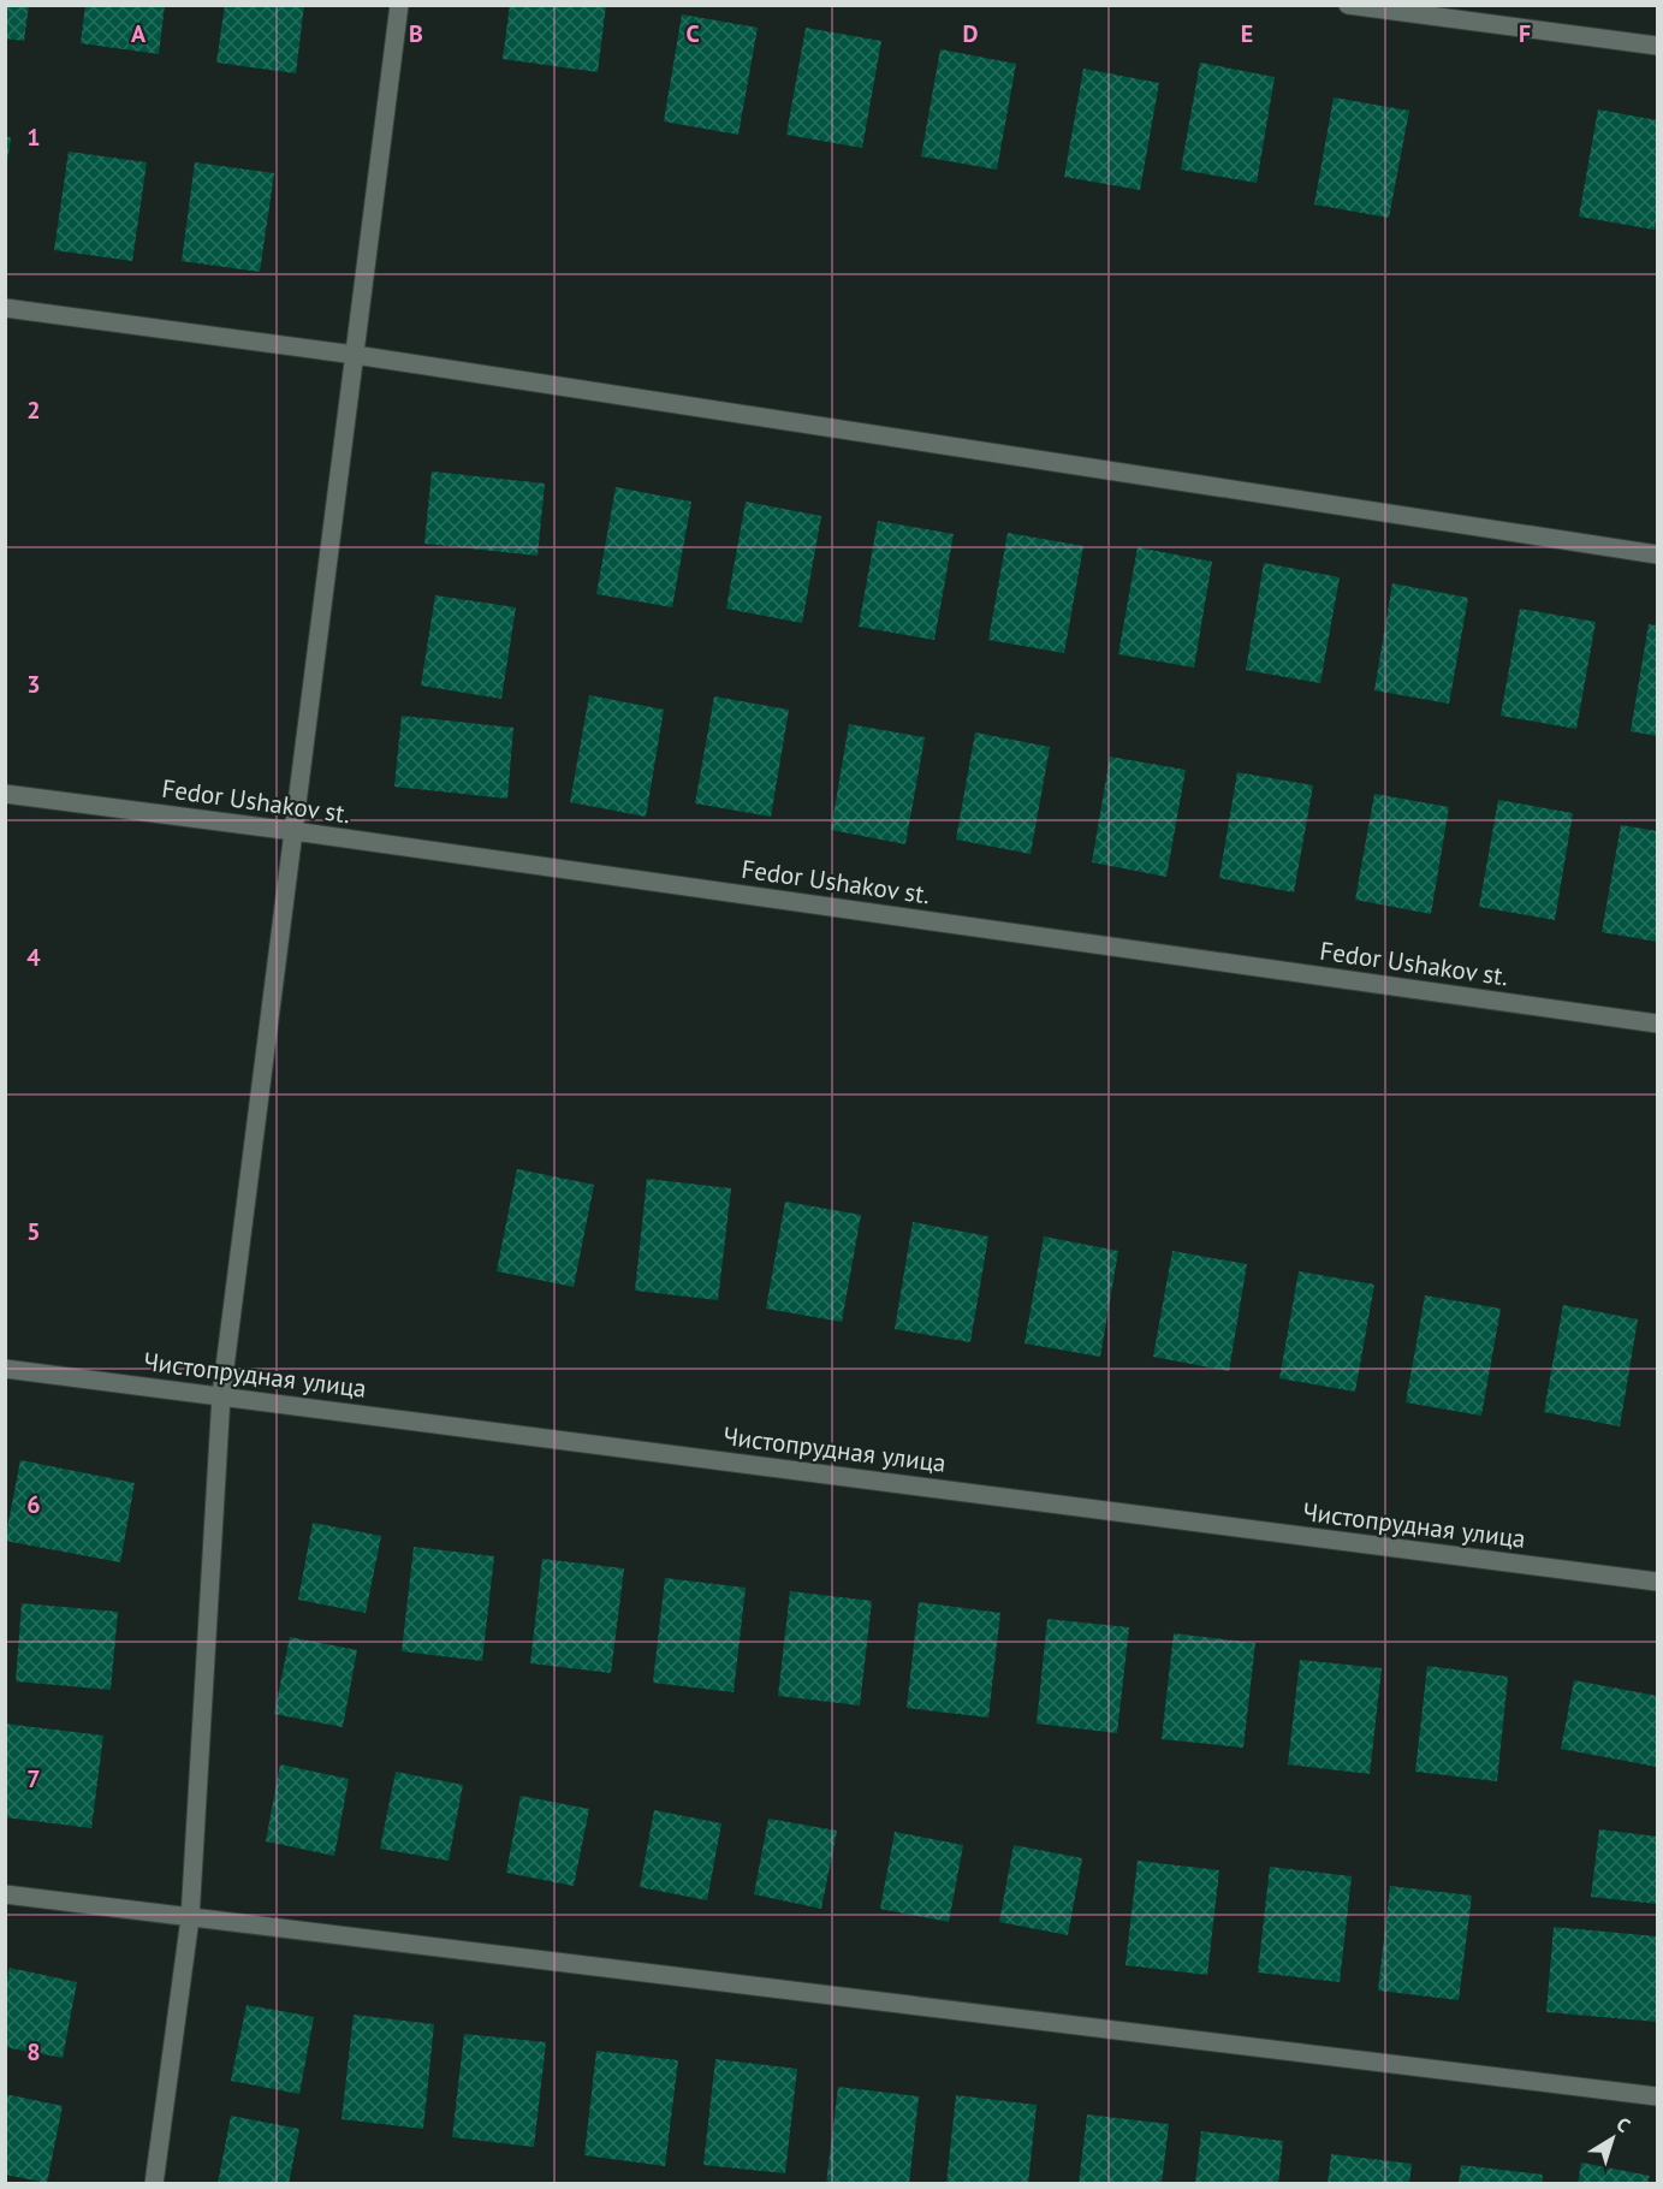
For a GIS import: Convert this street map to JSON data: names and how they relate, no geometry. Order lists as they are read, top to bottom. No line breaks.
{"streets":{"street":["Fedor Ushakov st.","Чистопрудная улица"]},"north":"top right","grid":{"columns":["A","B","C","D","E","F"],"rows":["1","2","3","4","5","6","7","8"]}}
